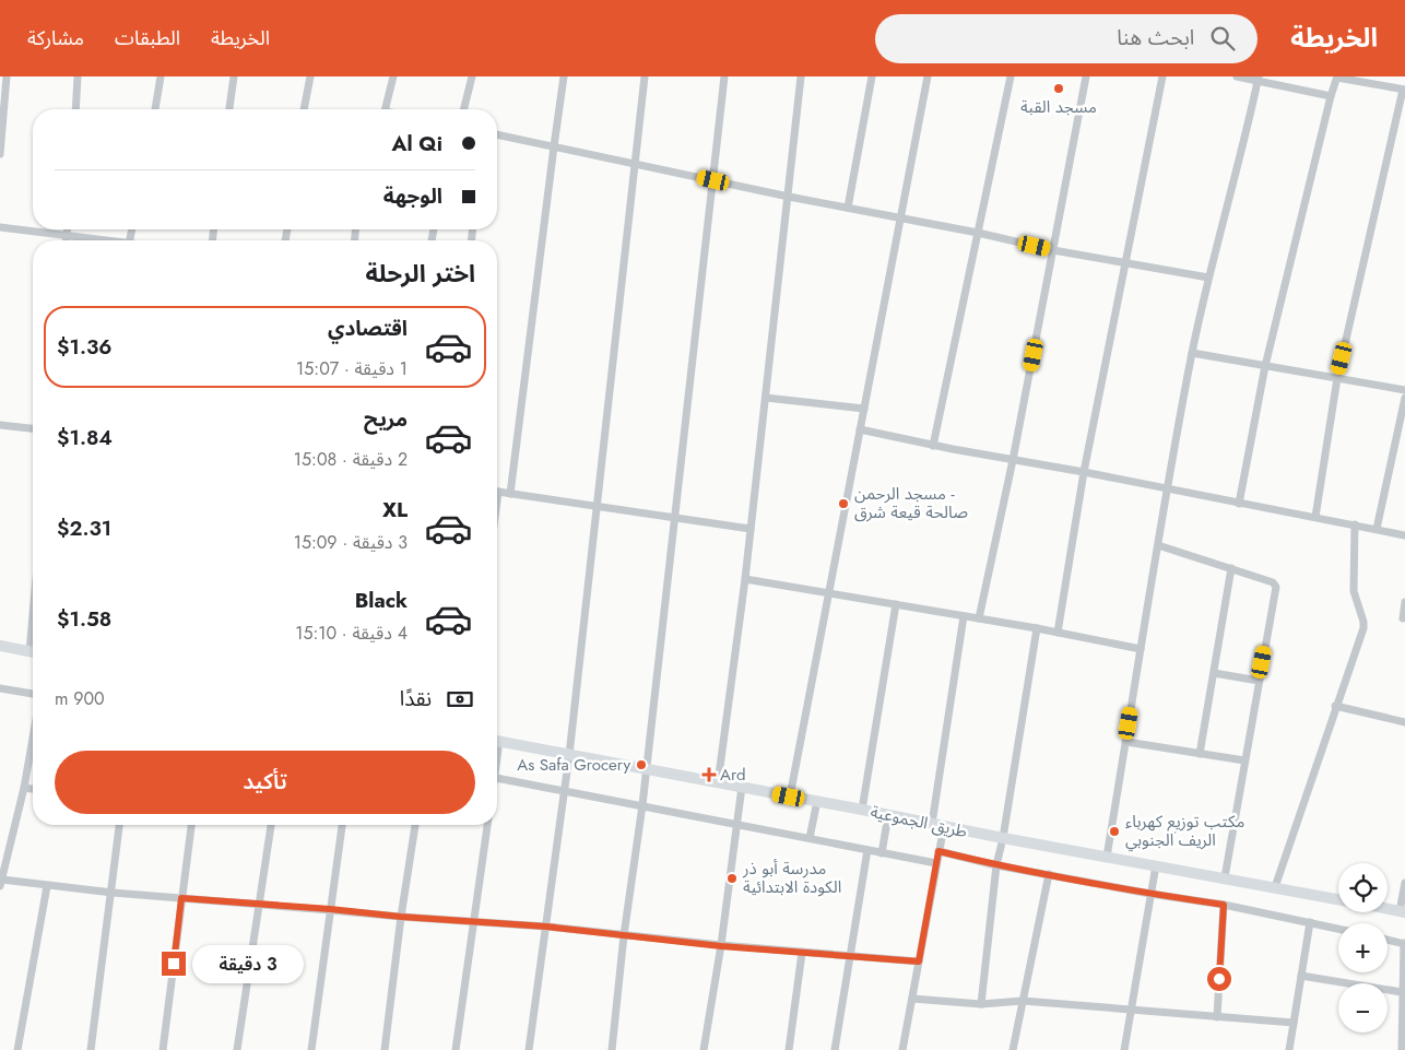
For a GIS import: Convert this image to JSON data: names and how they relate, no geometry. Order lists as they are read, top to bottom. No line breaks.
{"streets":{"main road":["طريق الجموعية"]},"places":{"other":["مسجد القبة","مسجد الرحمن - صالحة قيعة شرق","As Safa Grocery","مكتب توزيع كهرباء الريف الجنوبي","مدرسة أبو ذر الكودة الابتدائية"],"health":["Ard"]},"page":{"header":"الخريطة","search":"ابحث هنا","nav":["الخريطة","الطبقات","مشاركة"],"banner":["Al Qi","الوجهة"],"heading":"اختر الرحلة","list":[{"name":"اقتصادي","note":"1 دقيقة · 15:07","value":"$1.36"},{"name":"مريح","note":"2 دقيقة · 15:08","value":"$1.84"},{"name":"XL","note":"3 دقيقة · 15:09","value":"$2.31"},{"name":"Black","note":"4 دقيقة · 15:10","value":"$1.58"}],"pay":["نقدًا","900 m"],"buttons":"تأكيد","map_buttons":["+","−"],"bubble":"3 دقيقة"}}
